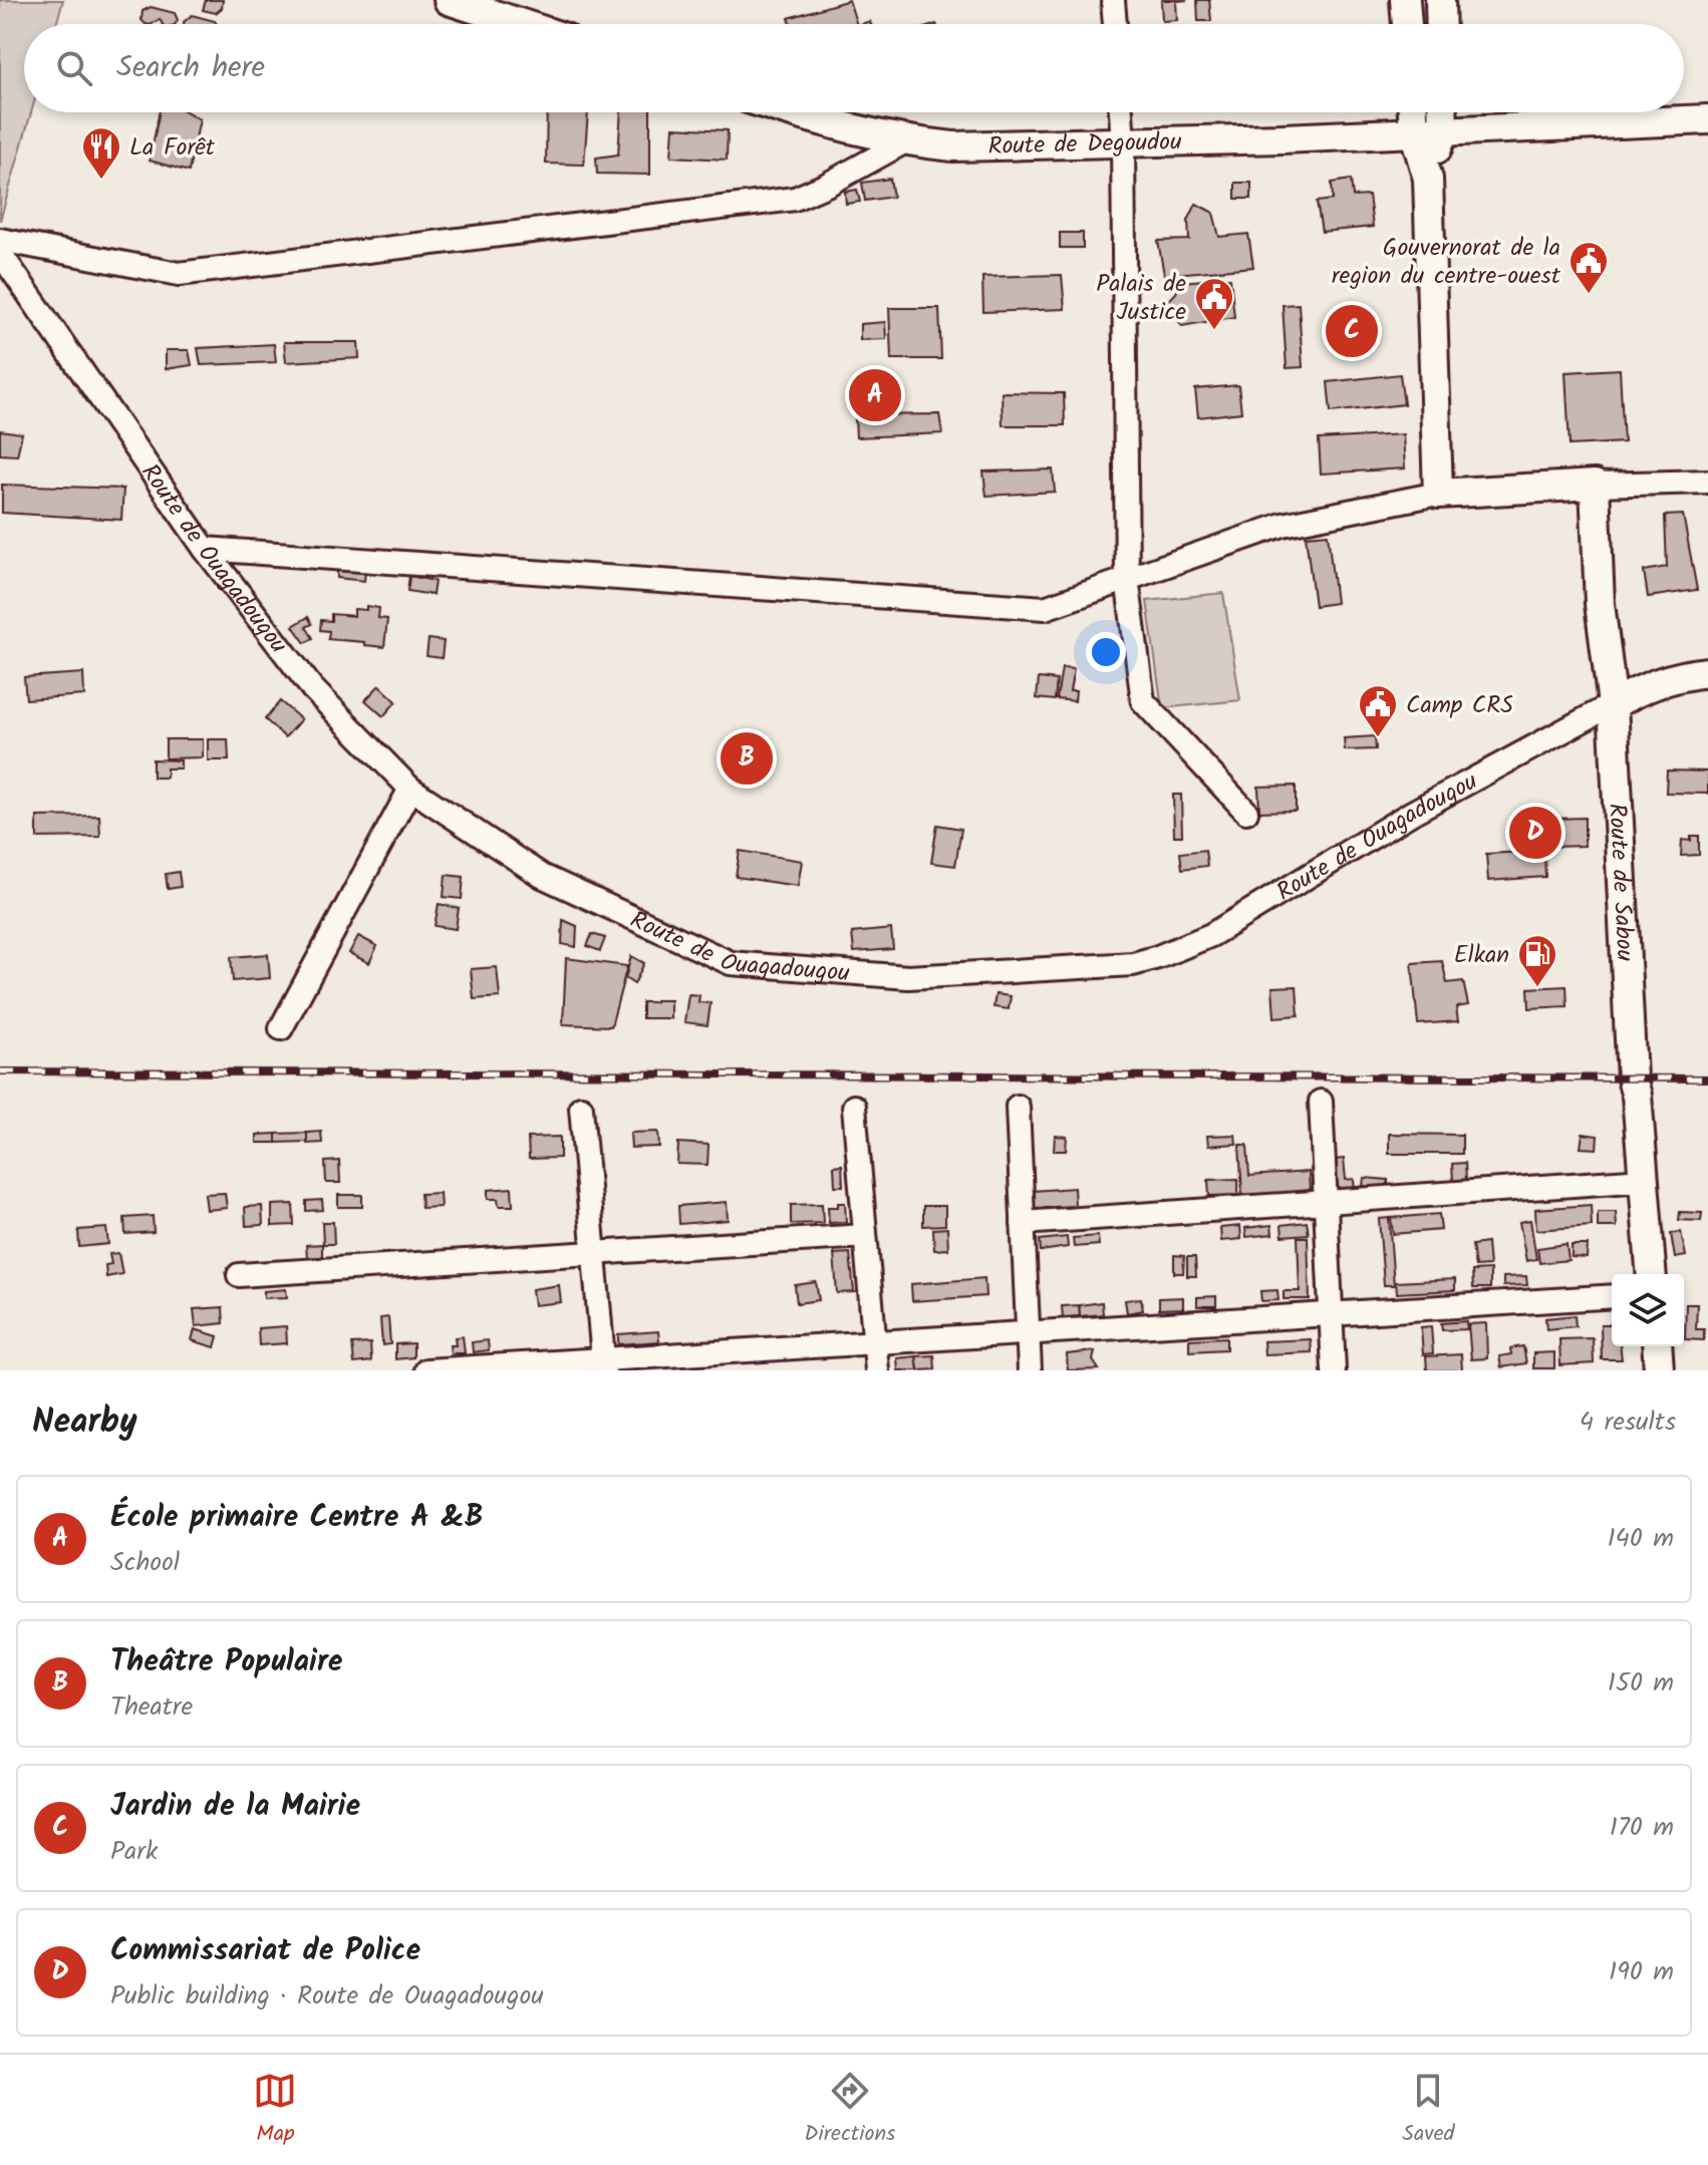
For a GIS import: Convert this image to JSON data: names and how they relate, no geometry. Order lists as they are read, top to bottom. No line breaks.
{"streets":{"main road":["Route de Degoudou","Route de Ouagadougou","Route de Sabou"]},"crossings":[["Route de Ouagadougou","Route de Sabou"]],"places":{"restaurant":["La Forêt"],"public building":["Gouvernorat de la region du centre-ouest","Palais de Justice","Camp CRS"],"fuel station":["Elkan"]},"page":{"search":"Search here","pins":["C","A","B","D"],"heading":["Nearby","4 results"],"list":[{"mark":"A","name":"École primaire Centre A &B","note":"School","value":"140 m"},{"mark":"B","name":"Theâtre Populaire","note":"Theatre","value":"150 m"},{"mark":"C","name":"Jardin de la Mairie","note":"Park","value":"170 m"},{"mark":"D","name":"Commissariat de Police","note":"Public building · Route de Ouagadougou","value":"190 m"}],"nav":["Map","Directions","Saved"]}}
